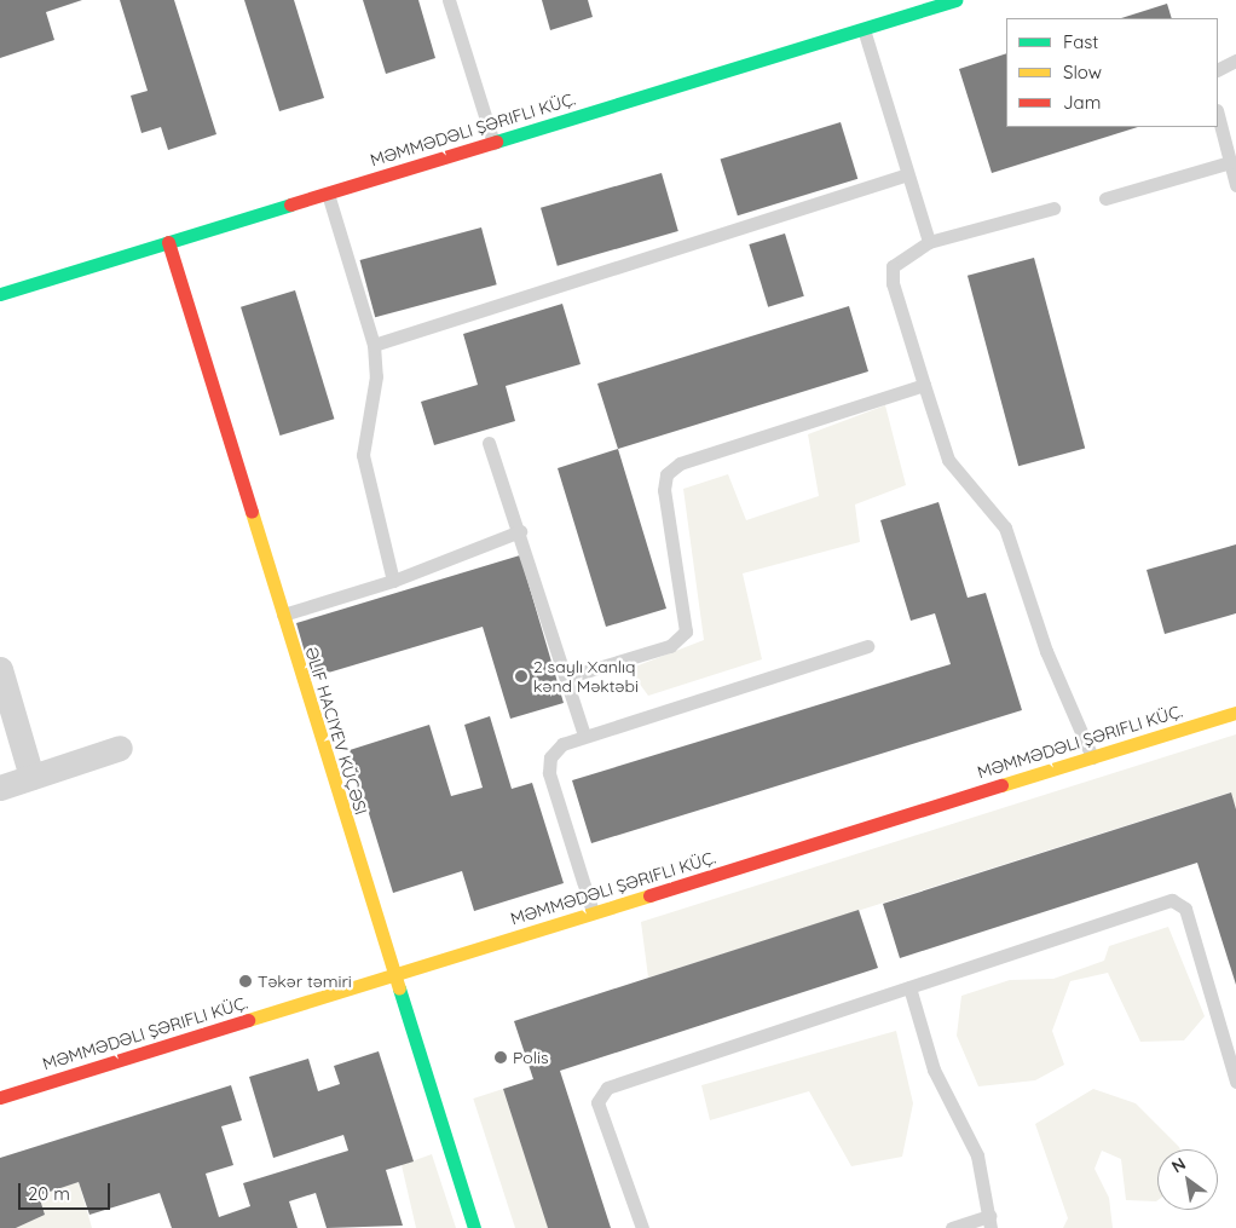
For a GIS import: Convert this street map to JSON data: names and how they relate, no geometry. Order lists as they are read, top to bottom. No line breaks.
{"streets":{"street":["MƏMMƏDƏLI ŞƏRIFLI KÜÇ."]},"places":["2 saylı Xanlıq kənd Məktəbi","Təkər təmiri","Polis"],"legend":["Fast","Slow","Jam"],"scale_bar":"20 m","north":"top left"}
